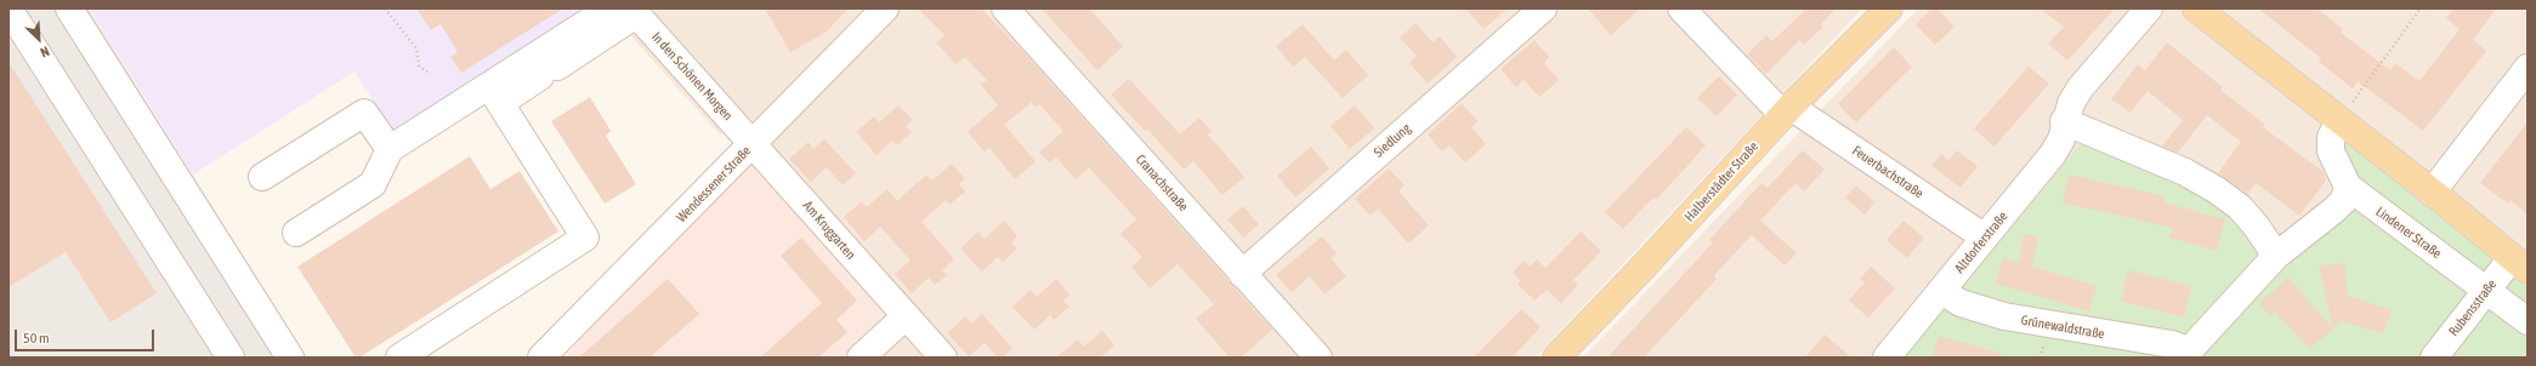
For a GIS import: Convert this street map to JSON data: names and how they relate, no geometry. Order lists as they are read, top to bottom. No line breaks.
{"streets":{"main road":["Halberstädter Straße"],"street":["In den Schönen Morgen","Siedlung","Feuerbachstraße","Cranachstraße","Wendessener Straße","Am Kruggarten","Lindener Straße","Altdorferstraße","Rubensstraße","Grünewaldstraße"]},"crossings":[["In den Schönen Morgen","Wendessener Straße"],["In den Schönen Morgen","Am Kruggarten"],["Siedlung","Cranachstraße"],["Feuerbachstraße","Halberstädter Straße"],["Feuerbachstraße","Altdorferstraße"],["Wendessener Straße","Am Kruggarten"],["Lindener Straße","Rubensstraße"],["Lindener Straße","Grünewaldstraße"],["Altdorferstraße","Grünewaldstraße"]],"scale_bar":"50 m","north":"bottom right"}
